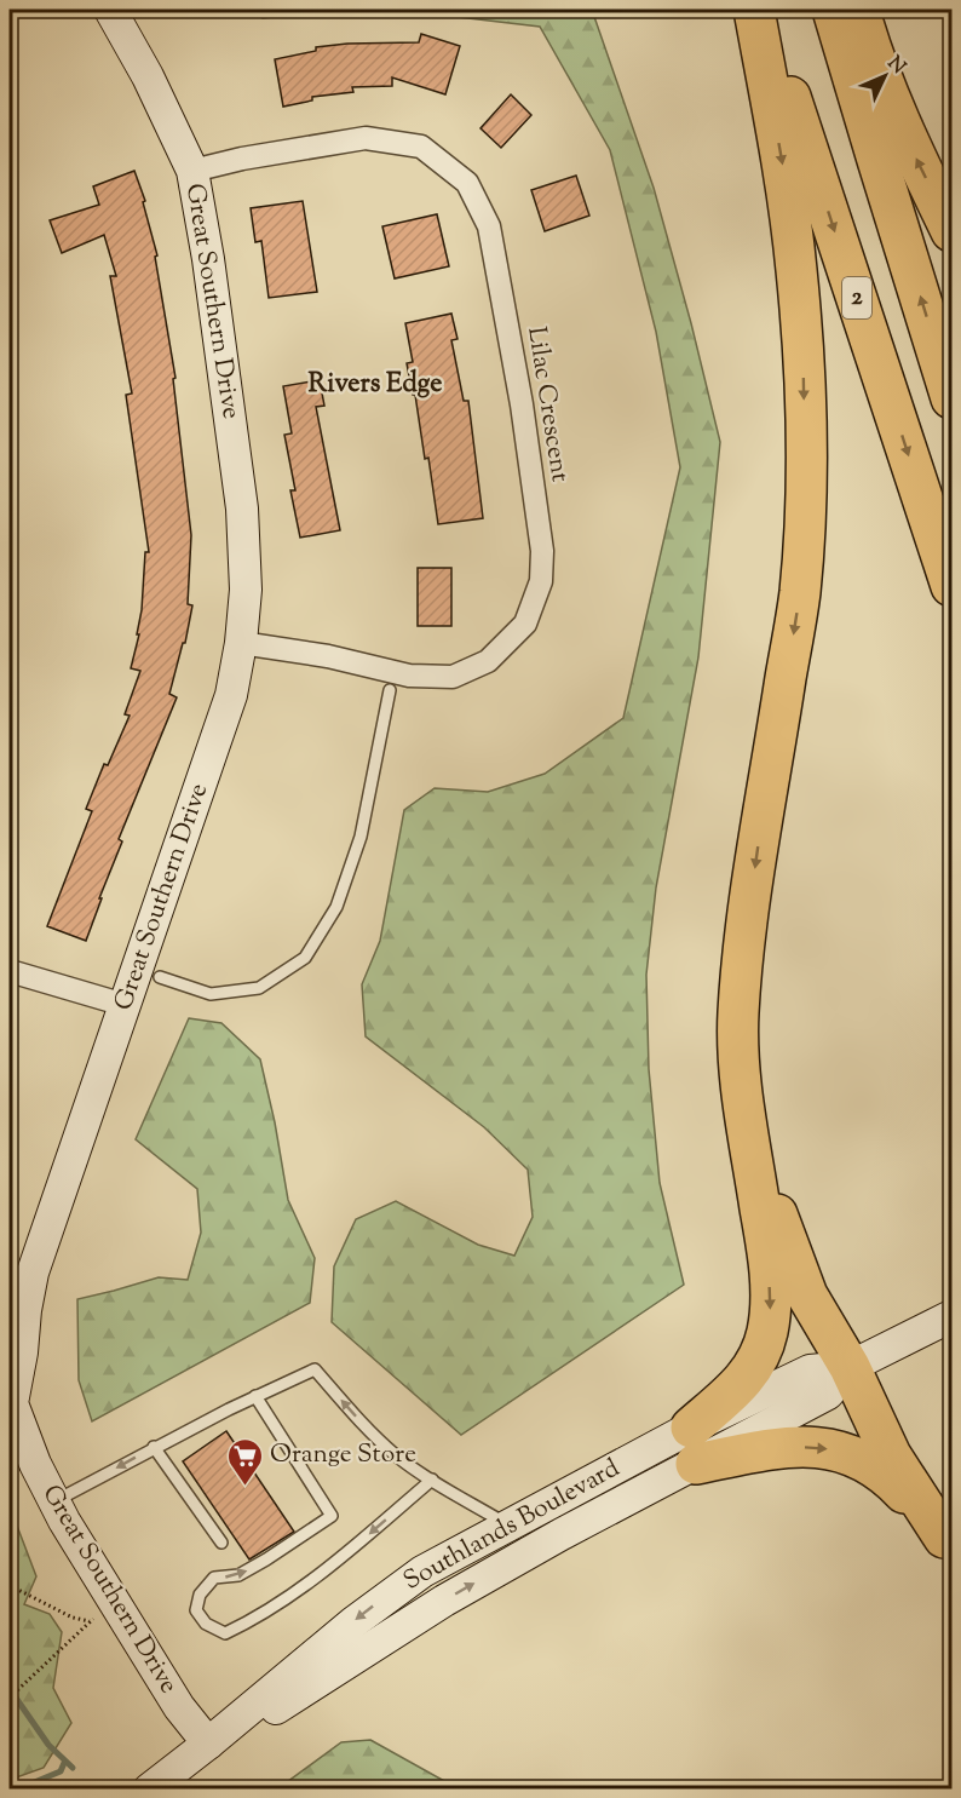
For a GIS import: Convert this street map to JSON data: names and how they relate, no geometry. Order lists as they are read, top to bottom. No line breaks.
{"streets":{"highway":["2"],"street":["Great Southern Drive","Lilac Crescent","Southlands Boulevard"]},"crossings":[["Great Southern Drive","Lilac Crescent"],["Great Southern Drive","Southlands Boulevard"]],"districts":["Rivers Edge"],"places":{"supermarket":["Orange Store"]},"north":"top right"}
